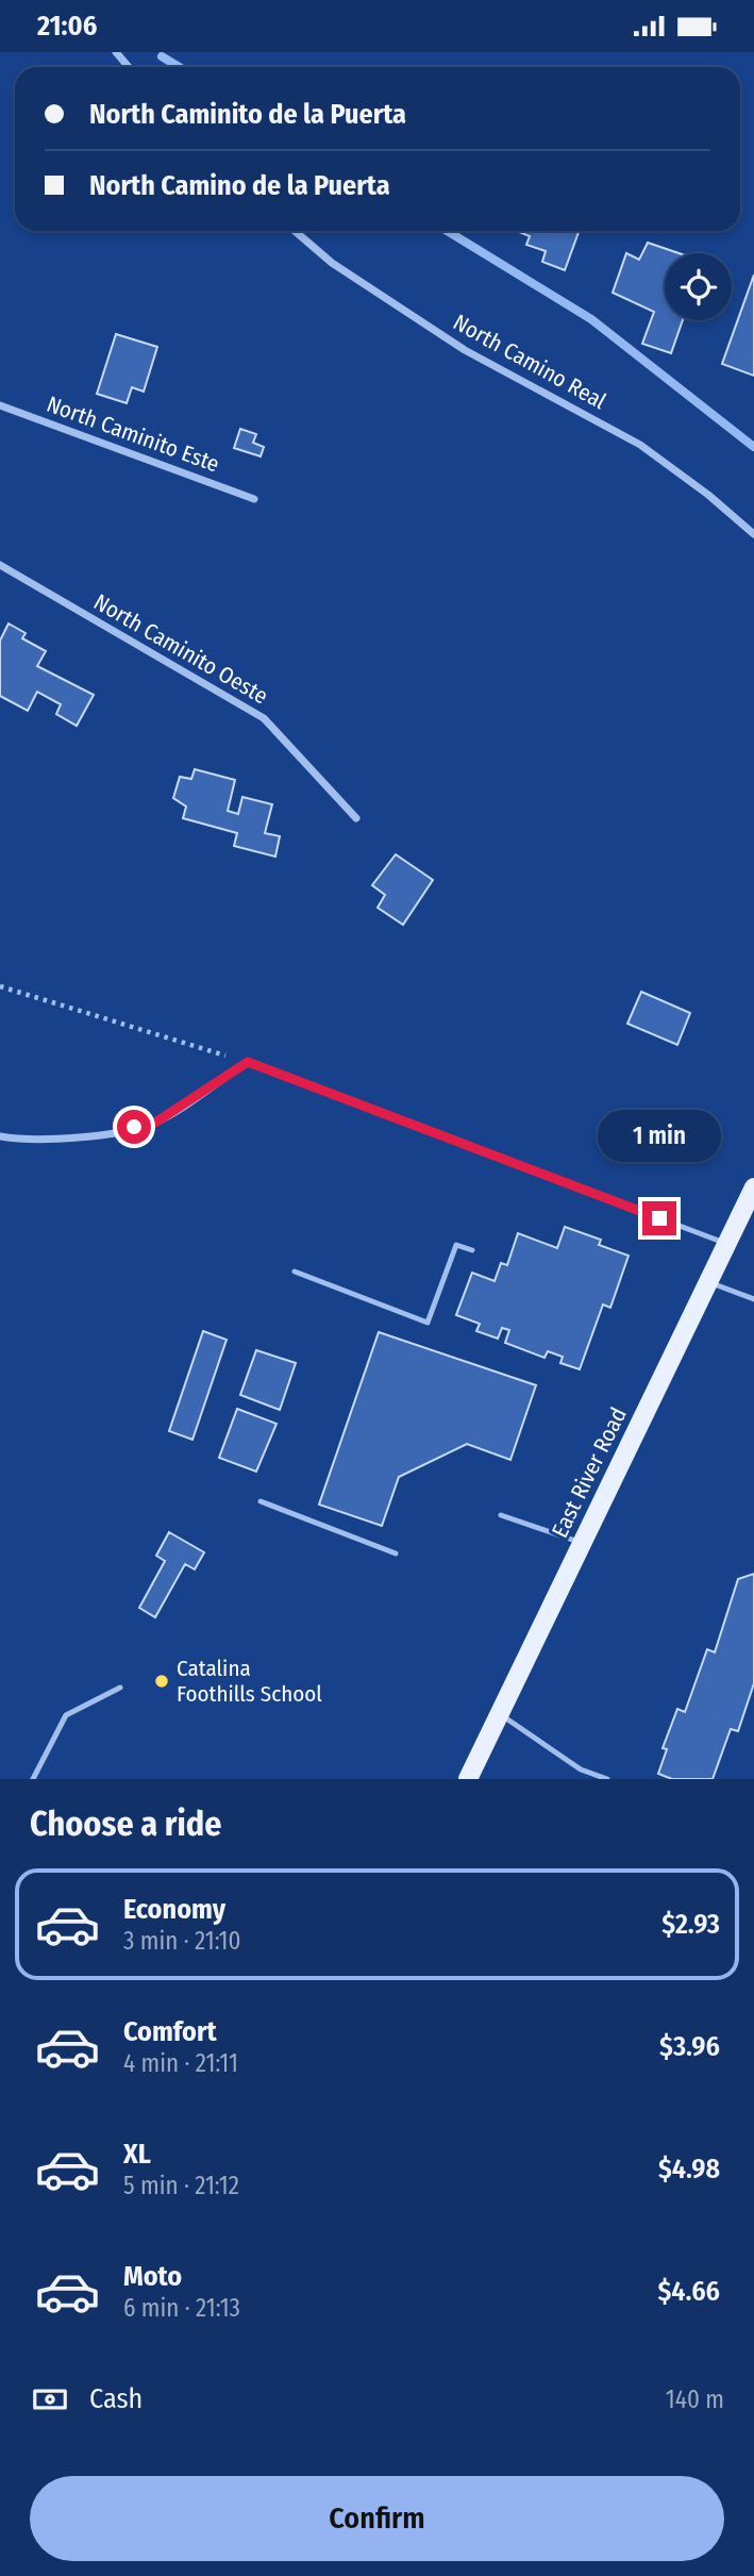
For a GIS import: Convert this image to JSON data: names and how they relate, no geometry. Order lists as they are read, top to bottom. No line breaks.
{"streets":{"main road":["East River Road"],"street":["North Camino Real","North Caminito Este","North Caminito Oeste"]},"places":["Catalina Foothills School"],"page":{"status":"21:06","banner":["North Caminito de la Puerta","North Camino de la Puerta"],"bubble":"1 min","heading":"Choose a ride","list":[{"name":"Economy","note":"3 min · 21:10","value":"$2.93"},{"name":"Comfort","note":"4 min · 21:11","value":"$3.96"},{"name":"XL","note":"5 min · 21:12","value":"$4.98"},{"name":"Moto","note":"6 min · 21:13","value":"$4.66"}],"pay":["Cash","140 m"],"buttons":"Confirm"}}
